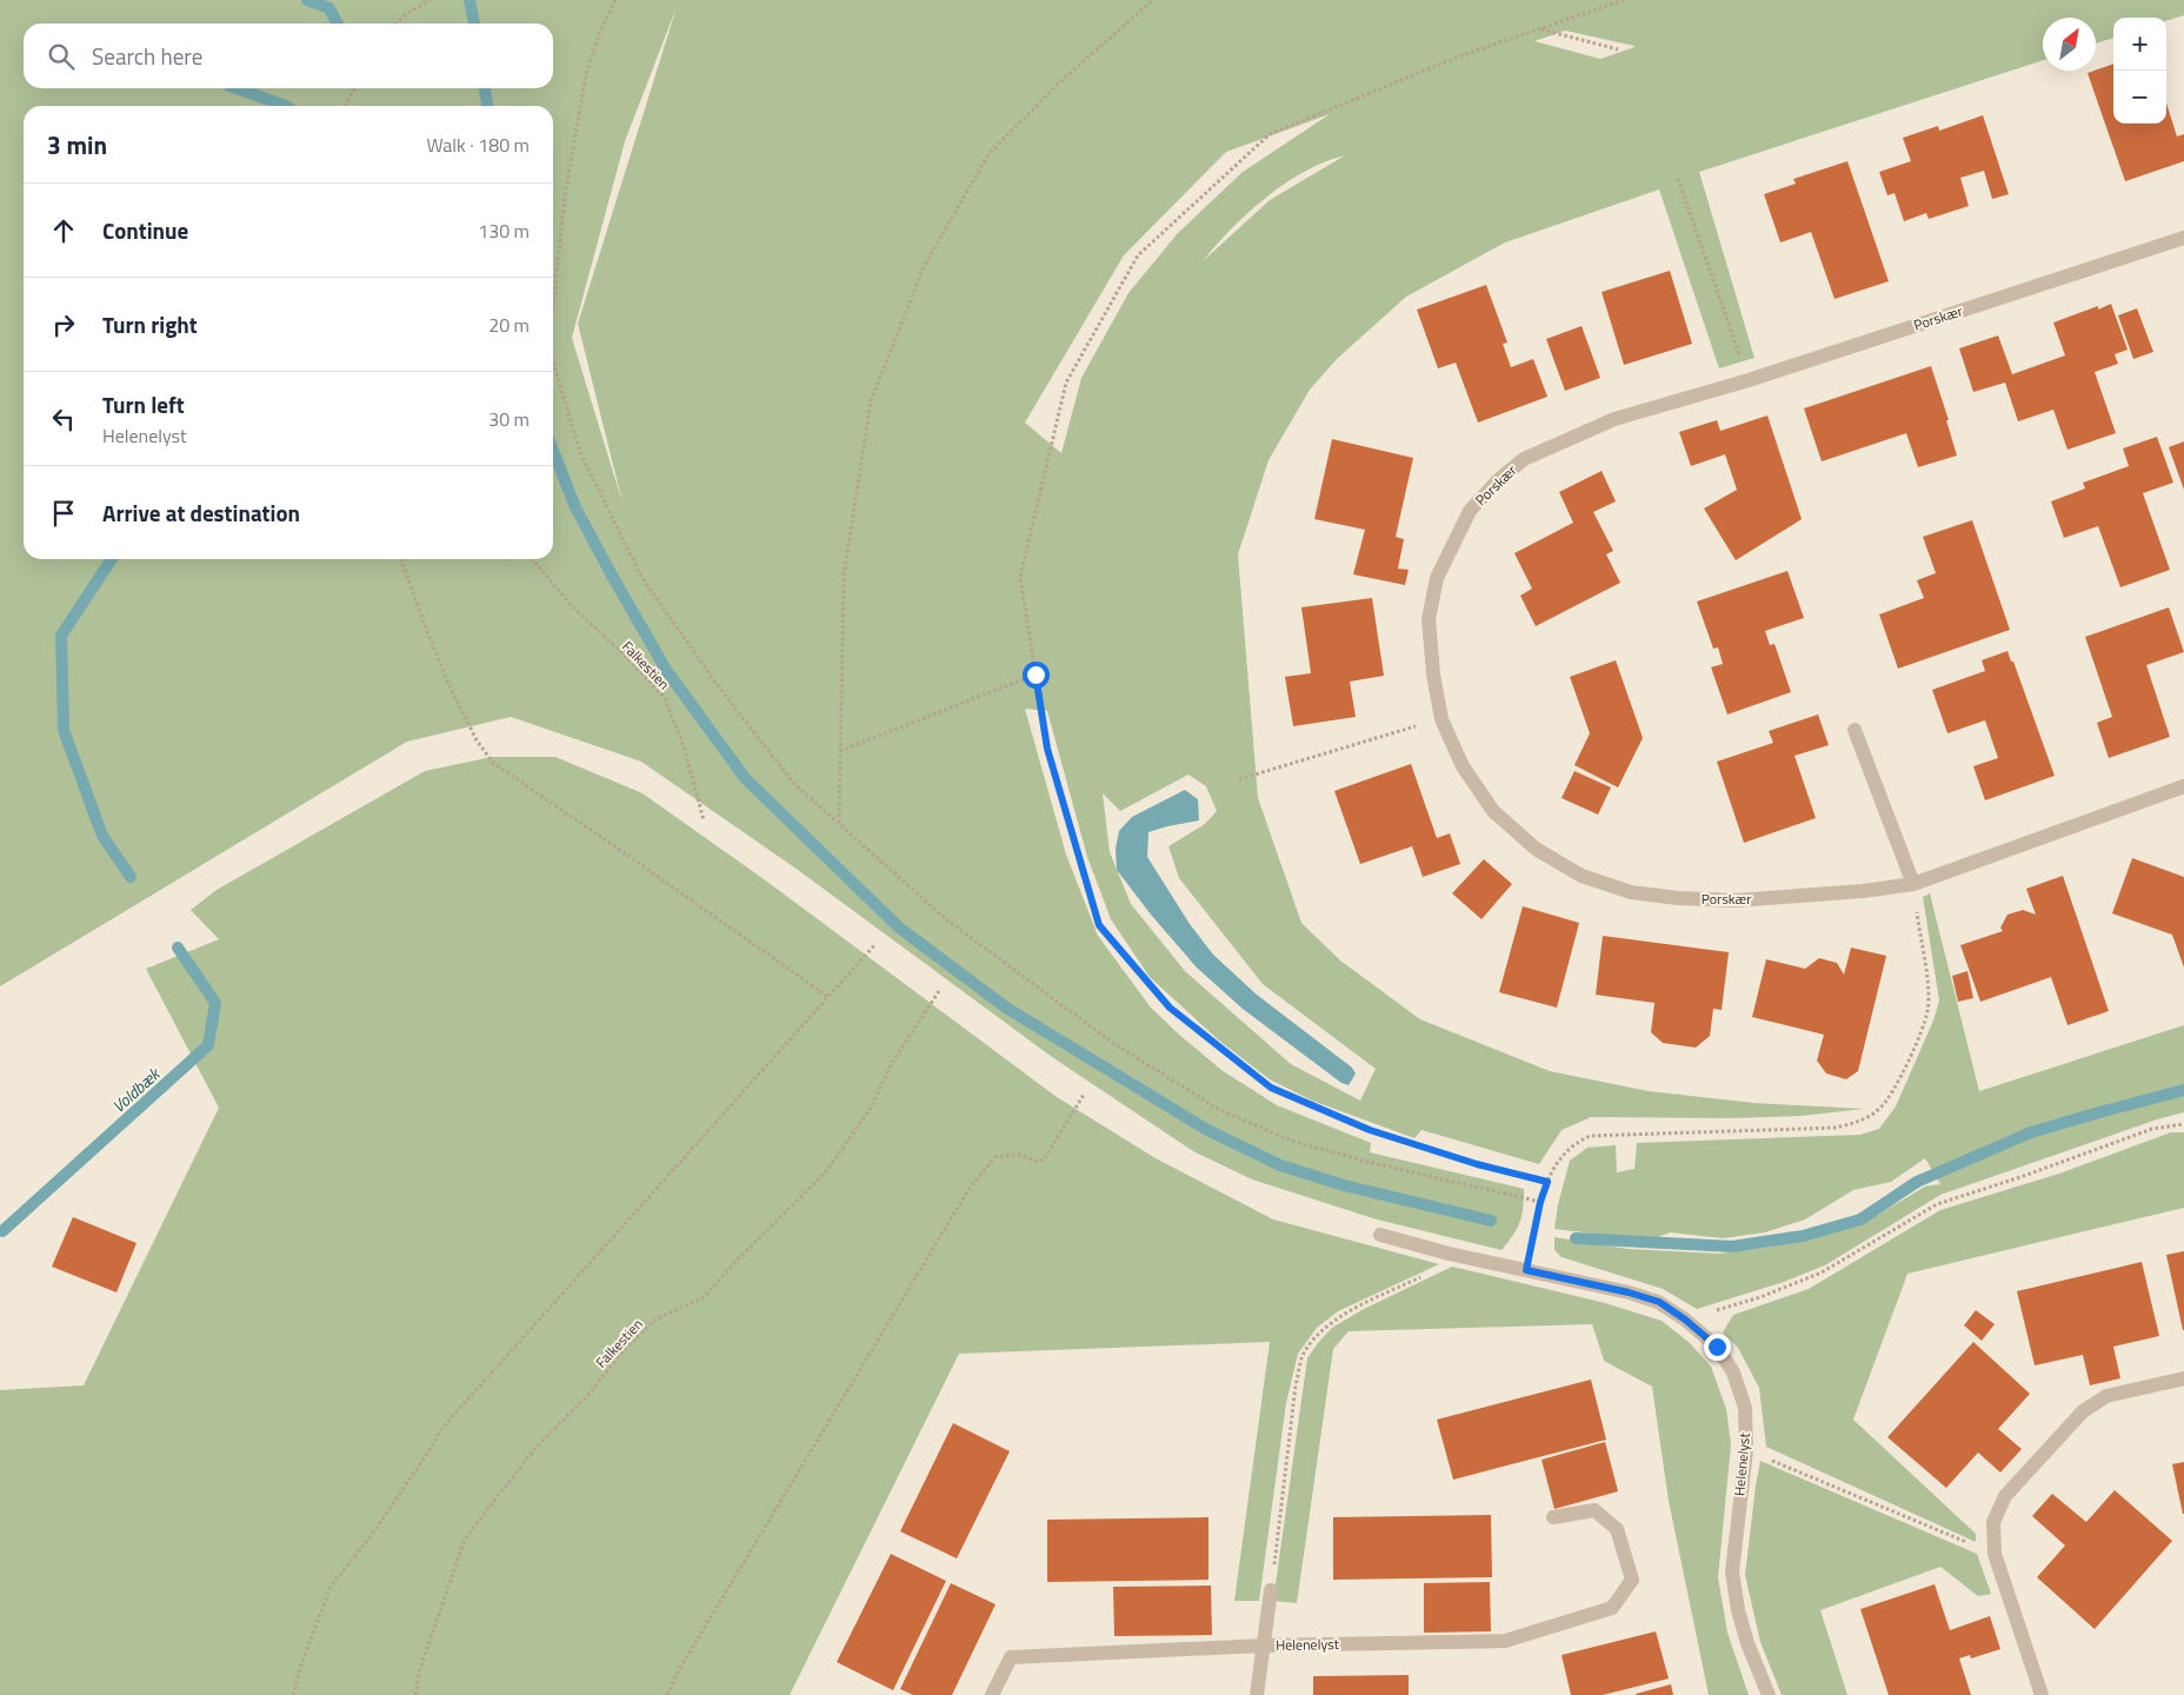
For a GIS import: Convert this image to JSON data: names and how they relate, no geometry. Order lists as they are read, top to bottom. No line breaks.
{"streets":{"street":["Porskær","Helenelyst"],"path":["Falkestien"]},"water":["Voldbæk"],"north":"top right","page":{"map_buttons":["+","−"],"search":"Search here","heading":["3 min","Walk · 180 m"],"list":[["Continue","130 m"],["Turn right","20 m"],["Turn left","Helenelyst","30 m"],"Arrive at destination"]}}
